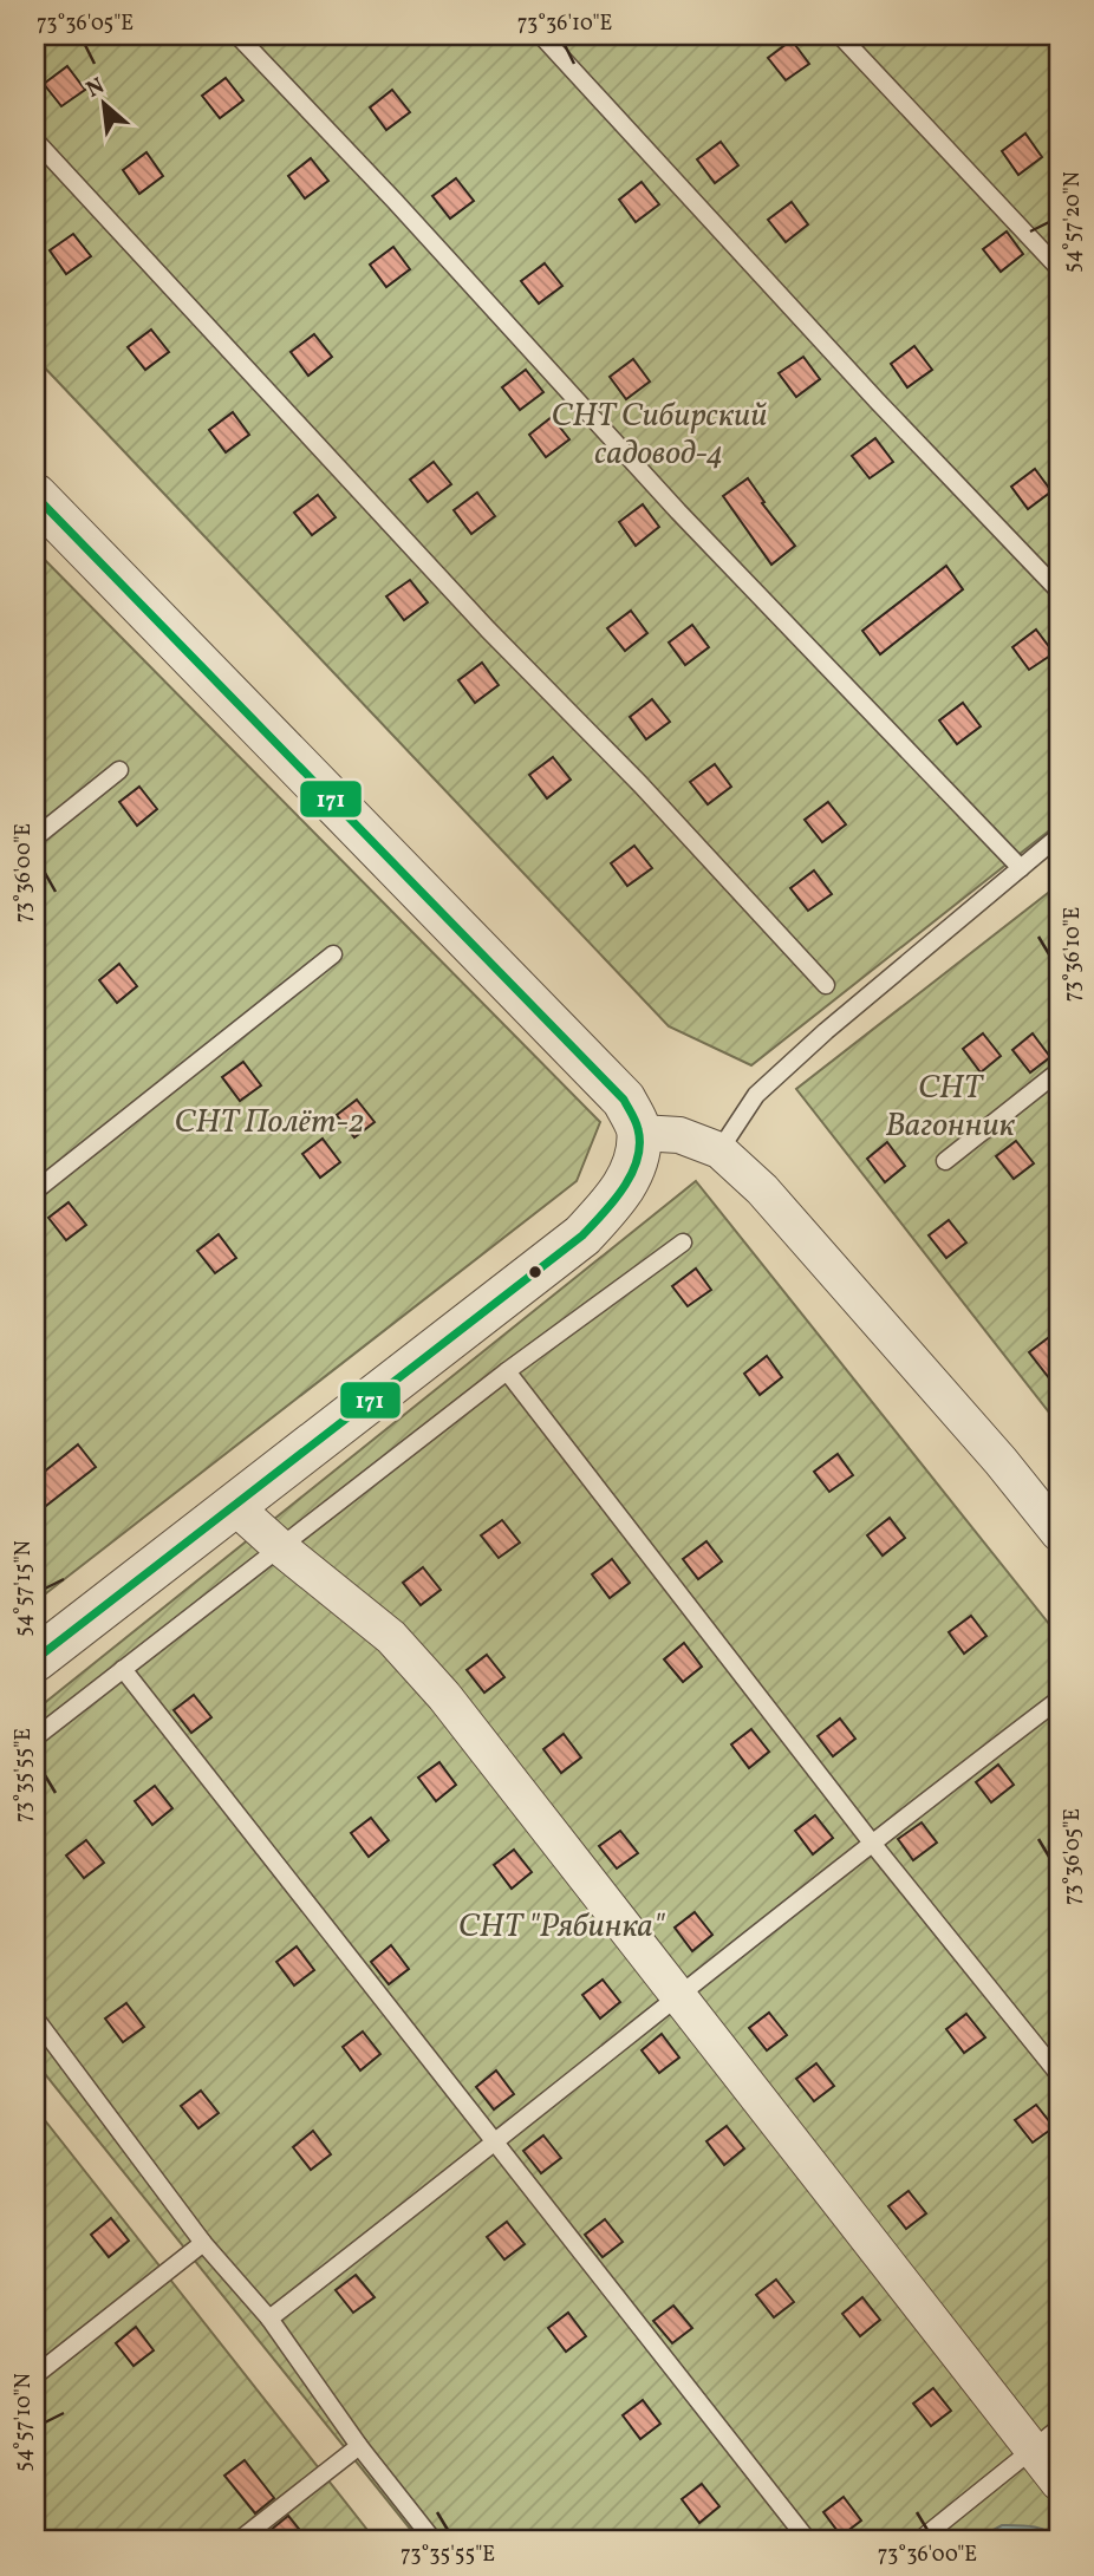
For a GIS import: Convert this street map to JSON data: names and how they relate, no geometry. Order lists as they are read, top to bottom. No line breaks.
{"parks":["СНТ Сибирский садовод-4","СНТ Вагонник","СНТ Полёт-2","СНТ \"Рябинка\""],"lines":["transit line 171"],"north":"top left","coordinates":["73°36'05\"E","73°36'10\"E","54°57'20\"N","73°36'00\"E","54°57'15\"N","73°35'55\"E","54°57'10\"N"]}
